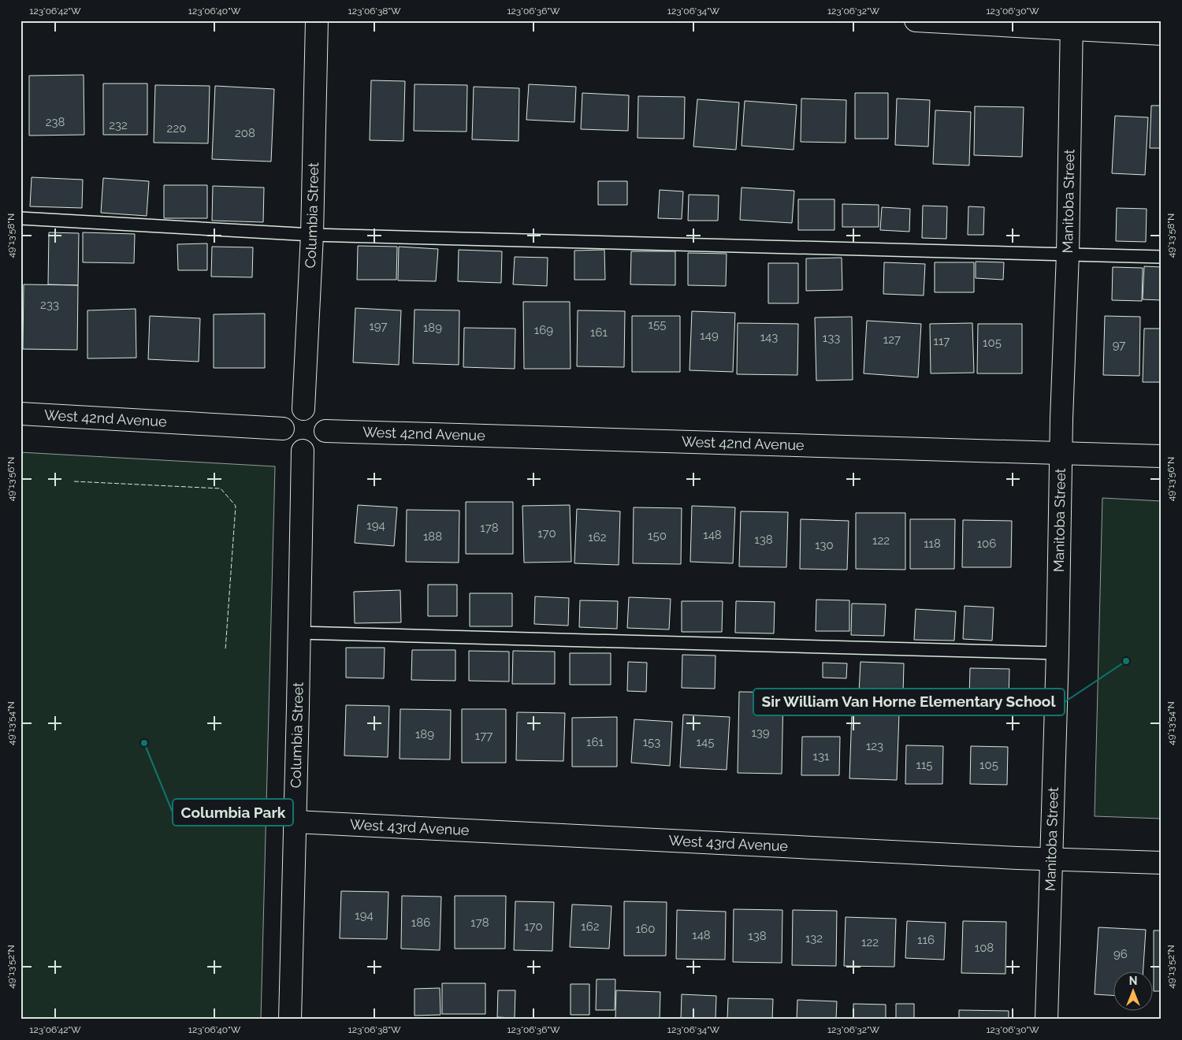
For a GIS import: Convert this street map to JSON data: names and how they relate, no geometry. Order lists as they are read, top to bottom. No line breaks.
{"streets":{"street":["Manitoba Street","Columbia Street","West 42nd Avenue","West 43rd Avenue"]},"crossings":[["Manitoba Street","West 42nd Avenue"],["Manitoba Street","West 43rd Avenue"],["Columbia Street","West 42nd Avenue"],["Columbia Street","West 43rd Avenue"]],"places":["Sir William Van Horne Elementary School","Columbia Park"],"house_numbers":["238","232","220","208","233","155","197","189","169","161","149","143","133","127","117","105","97","194","178","170","148","150","188","162","138","122","118","106","130","139","189","177","161","153","145","123","131","115","105","194","186","178","170","162","160","148","138","132","116","122","108","96"],"north":"top","coordinates":["123°06'42\"W","123°06'40\"W","123°06'38\"W","123°06'36\"W","123°06'34\"W","123°06'32\"W","123°06'30\"W","49°13'58\"N","49°13'56\"N","49°13'54\"N","49°13'52\"N"]}
